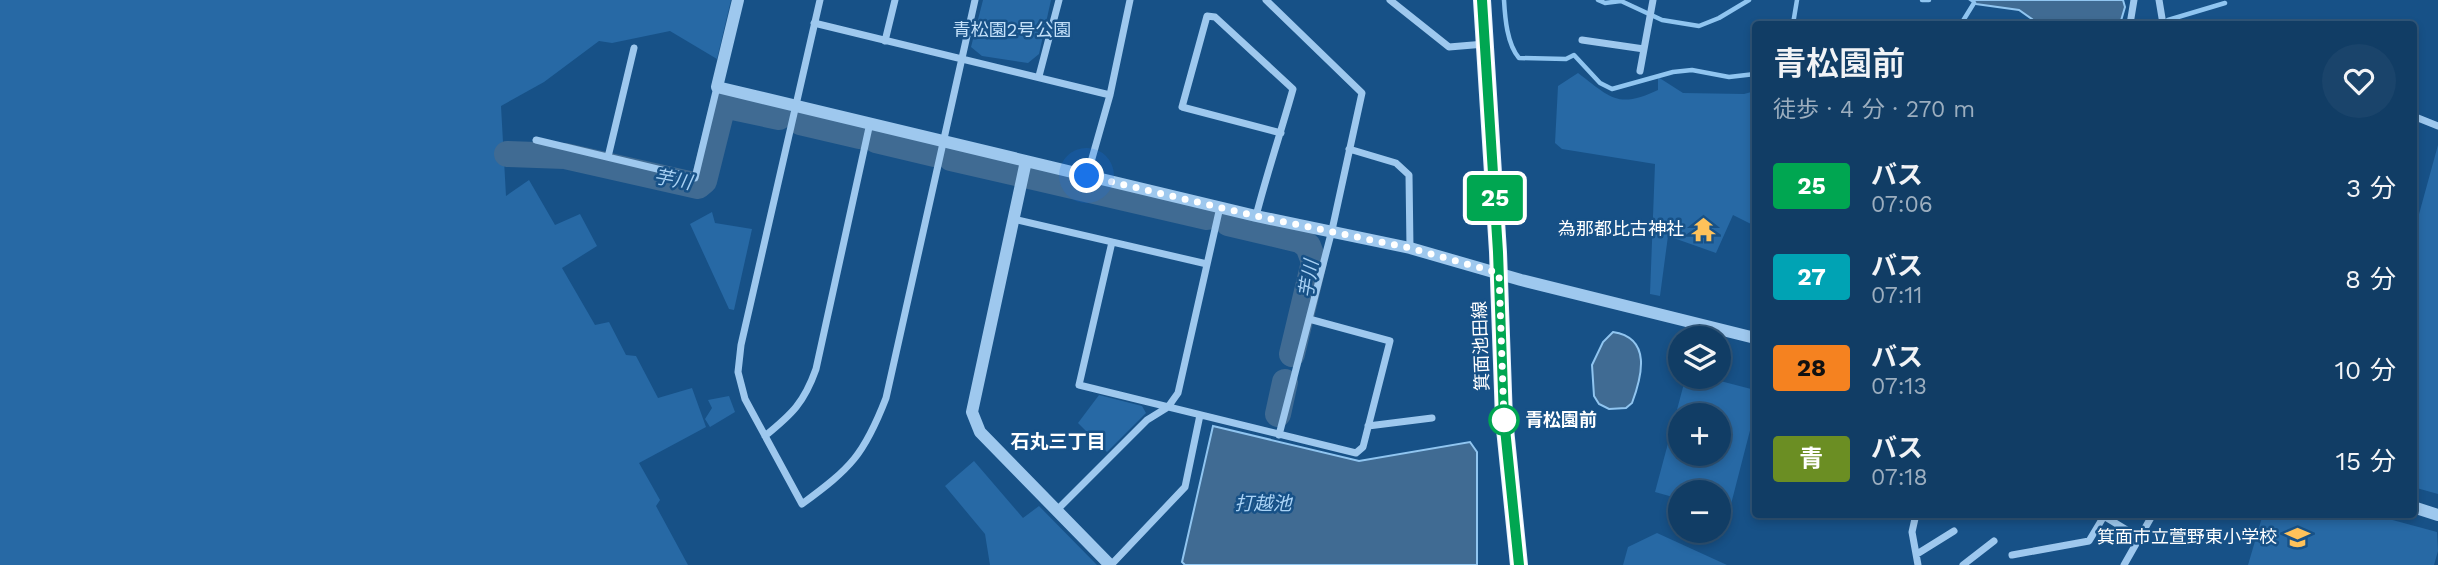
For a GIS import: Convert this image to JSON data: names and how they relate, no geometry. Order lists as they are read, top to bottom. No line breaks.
{"streets":{"main road":["箕面池田線"]},"districts":["石丸三丁目"],"water":["芋川","打越池"],"parks":["青松園2号公園"],"places":{"temple":["為那都比古神社"],"other":["青松園前"],"school or university":["箕面市立萱野東小学校"]},"lines":["bus line 25"],"page":{"on_map":"25","heading":["青松園前","徒歩 · 4 分 · 270 m"],"list":[{"mark":"25","name":"バス","note":"07:06","value":"3 分"},{"mark":"27","name":"バス","note":"07:11","value":"8 分"},{"mark":"28","name":"バス","note":"07:13","value":"10 分"},{"mark":"青","name":"バス","note":"07:18","value":"15 分"}],"map_buttons":["+","−"]}}
